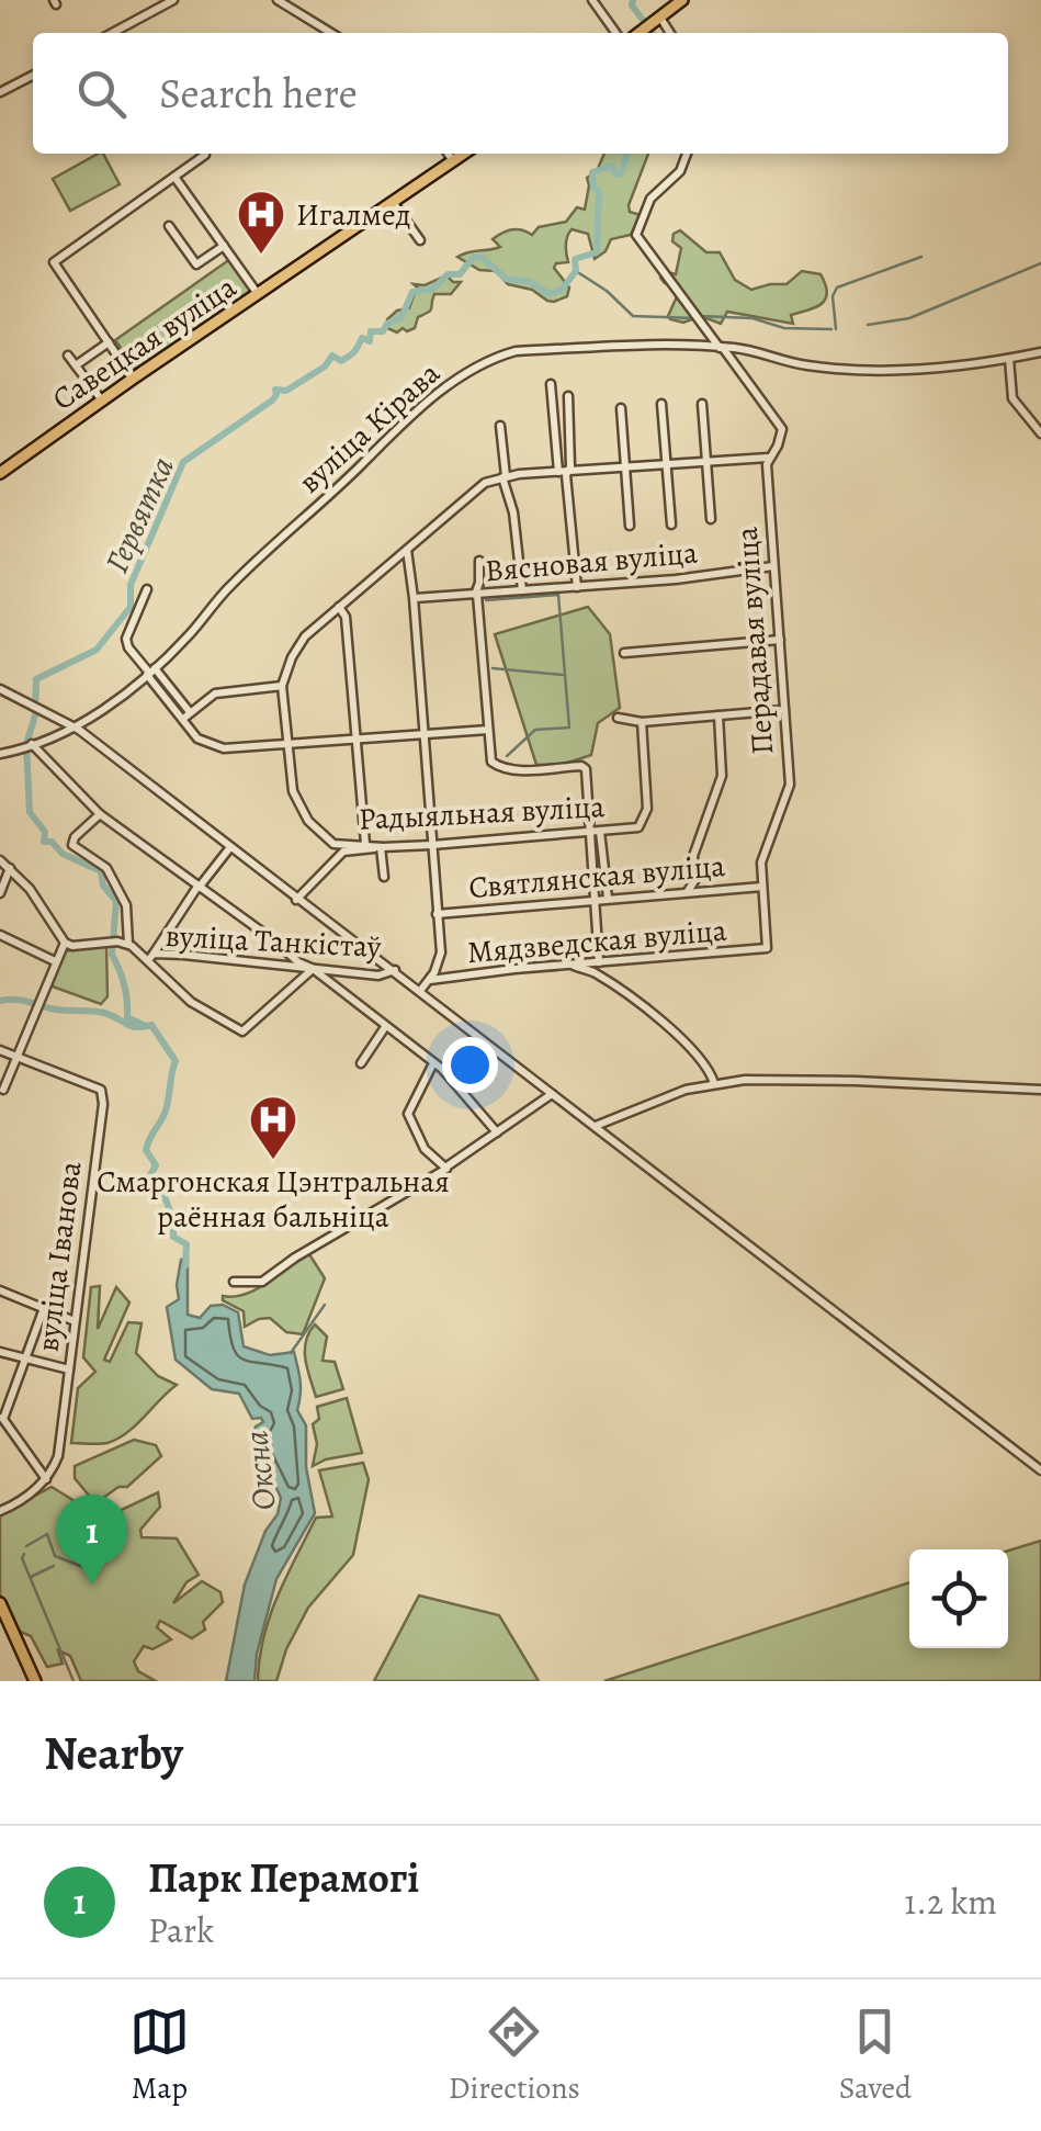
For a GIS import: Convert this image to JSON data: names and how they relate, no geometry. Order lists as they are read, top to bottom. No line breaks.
{"streets":{"main road":["Савецкая вуліца"],"street":["вуліца Кірава","Вясновая вуліца","Перадавая вуліца","Радыяльная вуліца","Святлянская вуліца","вуліца Танкістаў","Мядзведская вуліца","вуліца Іванова"]},"crossings":[["вуліца Кірава","Перадавая вуліца"],["Вясновая вуліца","Перадавая вуліца"],["Перадавая вуліца","Святлянская вуліца"],["Перадавая вуліца","Мядзведская вуліца"]],"water":["Гервятка","Оксна"],"places":{"hospital":["Игалмед","Смаргонская Цэнтральная раённая бальніца"]},"page":{"search":"Search here","pins":"1","heading":"Nearby","list":[{"mark":"1","name":"Парк Перамогі","note":"Park","value":"1.2 km"}],"nav":["Map","Directions","Saved"]}}
